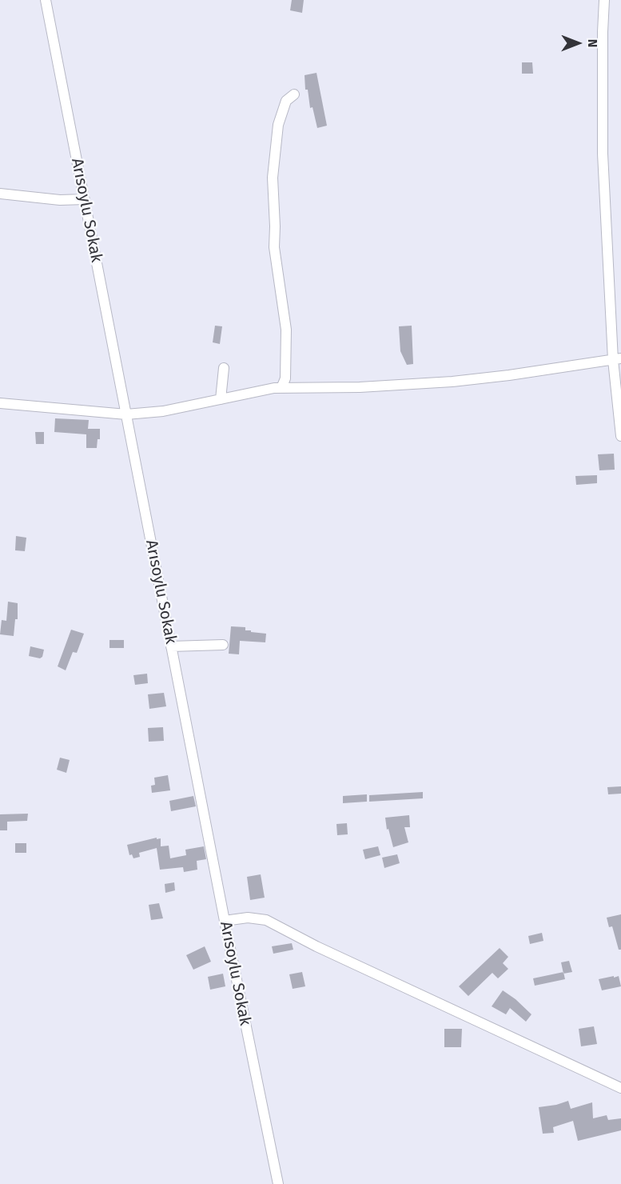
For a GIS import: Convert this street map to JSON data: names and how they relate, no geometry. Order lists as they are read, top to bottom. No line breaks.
{"streets":{"street":["Arısoylu Sokak"]},"north":"right"}
